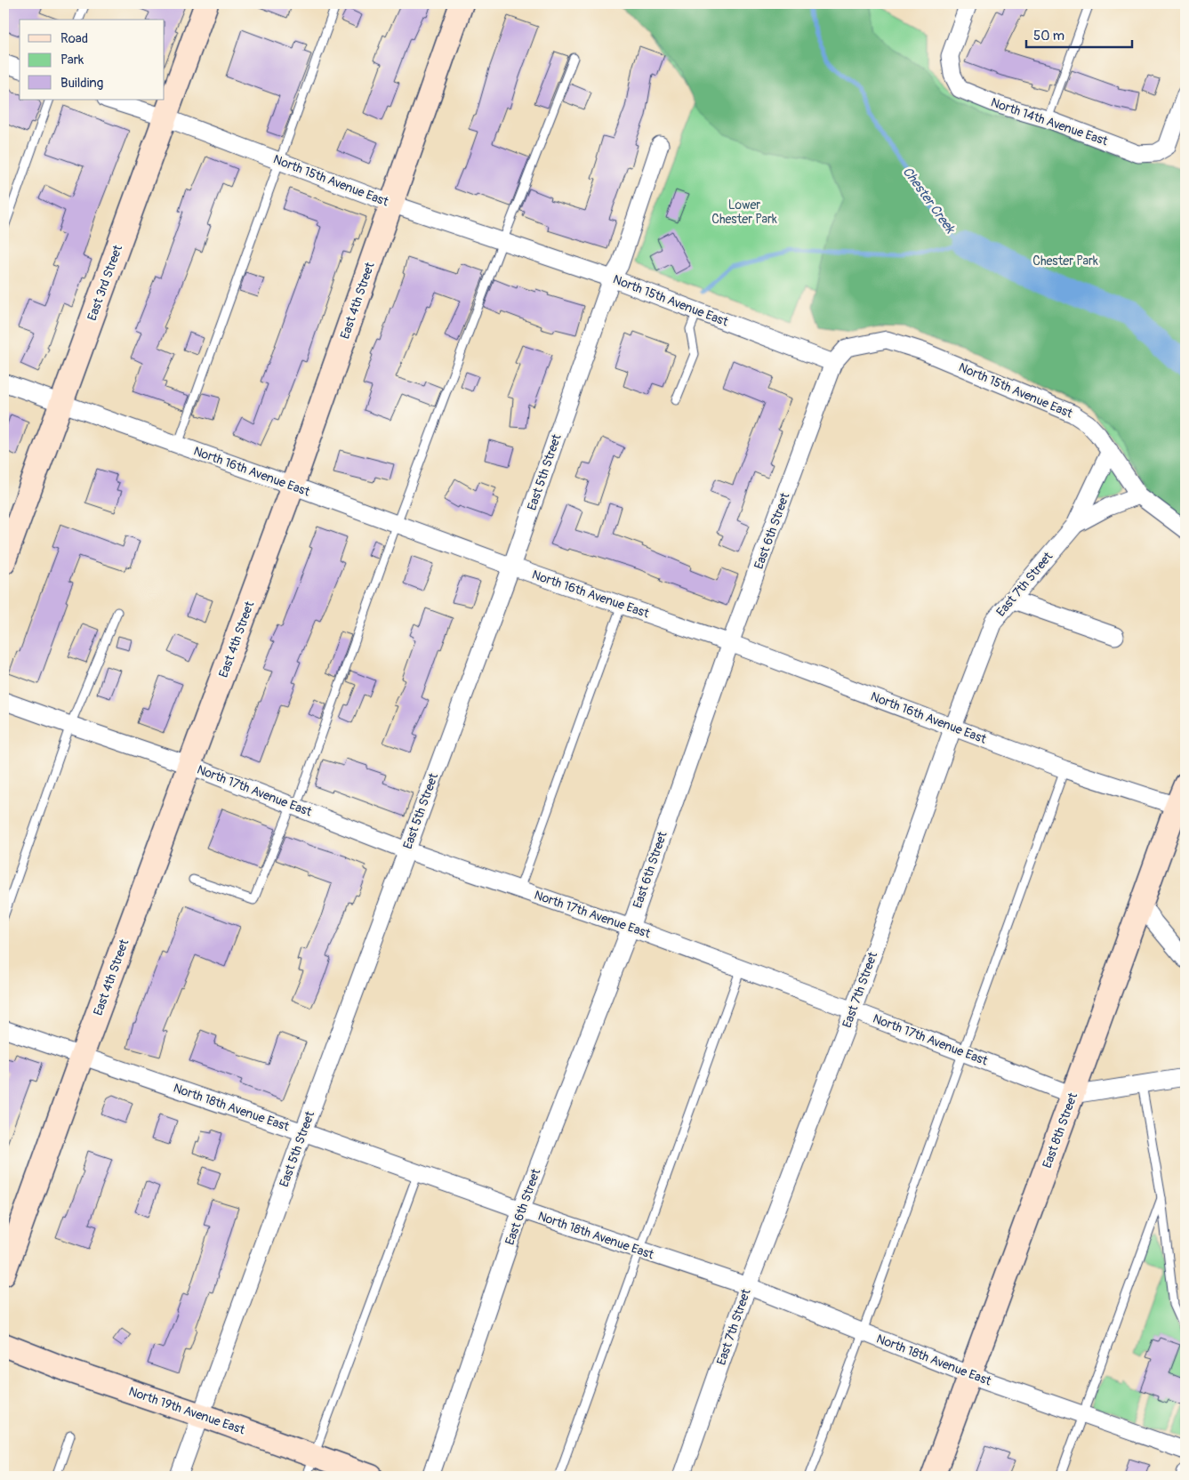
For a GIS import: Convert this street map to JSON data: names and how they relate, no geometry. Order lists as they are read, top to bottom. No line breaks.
{"streets":{"street":["North 14th Avenue East","North 15th Avenue East","East 3rd Street","East 4th Street","North 16th Avenue East","East 5th Street","East 6th Street","East 7th Street","North 17th Avenue East","North 18th Avenue East","East 8th Street","North 19th Avenue East"]},"crossings":[["North 15th Avenue East","East 3rd Street"],["North 15th Avenue East","East 4th Street"],["North 15th Avenue East","East 5th Street"],["North 15th Avenue East","East 6th Street"],["North 15th Avenue East","East 7th Street"],["East 3rd Street","North 16th Avenue East"],["East 4th Street","North 16th Avenue East"],["East 4th Street","North 17th Avenue East"],["East 4th Street","North 18th Avenue East"],["North 16th Avenue East","East 5th Street"],["North 16th Avenue East","East 6th Street"],["North 16th Avenue East","East 7th Street"],["North 16th Avenue East","East 8th Street"],["East 5th Street","North 17th Avenue East"],["East 5th Street","North 18th Avenue East"],["East 5th Street","North 19th Avenue East"],["East 6th Street","North 17th Avenue East"],["East 6th Street","North 18th Avenue East"],["East 7th Street","North 17th Avenue East"],["East 7th Street","North 18th Avenue East"],["North 17th Avenue East","East 8th Street"],["North 18th Avenue East","East 8th Street"]],"water":["Chester Creek"],"parks":["Lower Chester Park","Chester Park"],"legend":["Road","Park","Building"],"scale_bar":"50 m"}
